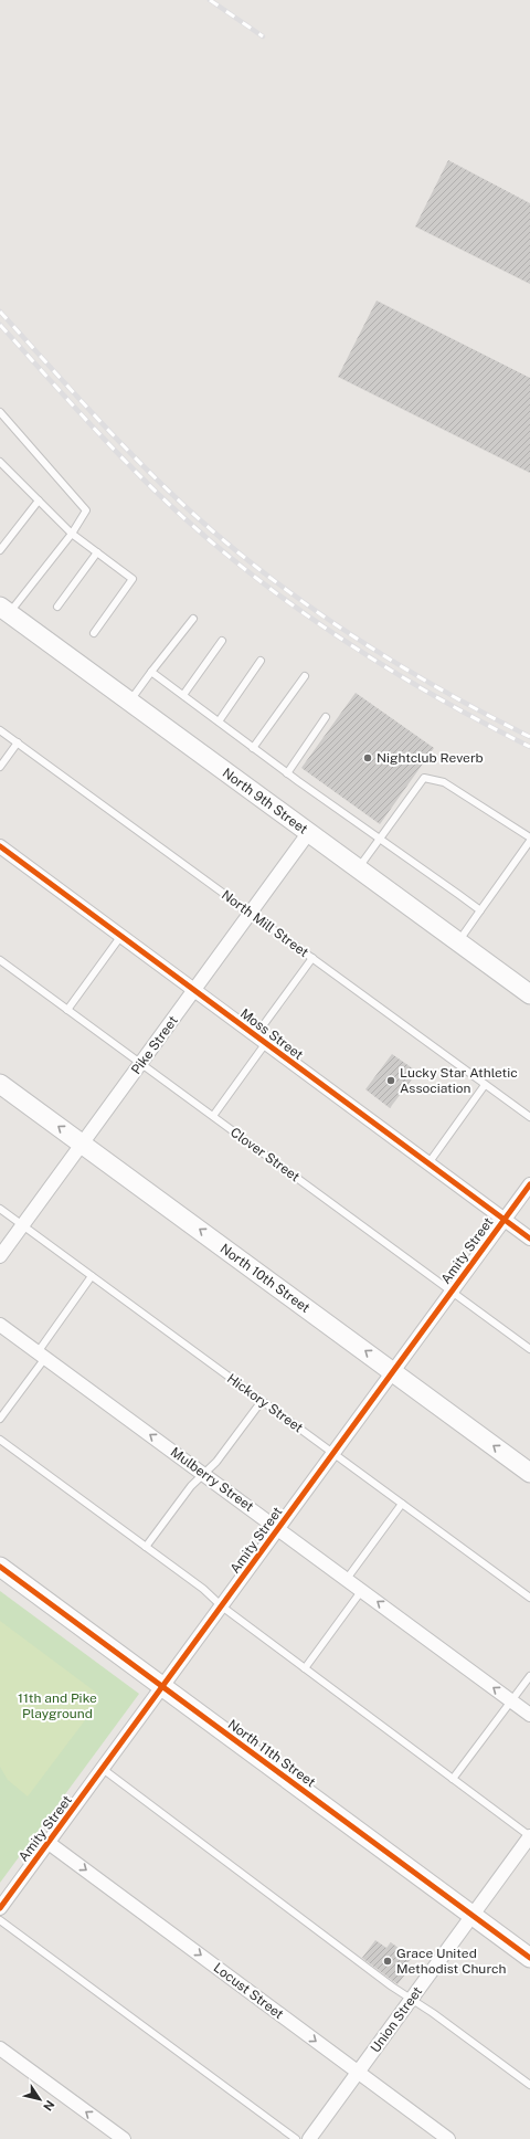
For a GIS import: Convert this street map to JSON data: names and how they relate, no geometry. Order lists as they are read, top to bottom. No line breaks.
{"streets":{"street":["North 9th Street","Moss Street","Pike Street","Amity Street","North 10th Street","Mulberry Street","North 11th Street","Locust Street","Union Street"],"lane":["North Mill Street","Clover Street","Hickory Street"]},"crossings":[["North 9th Street","Pike Street"],["North Mill Street","Pike Street"],["Moss Street","Pike Street"],["Moss Street","Amity Street"],["Pike Street","Clover Street"],["Pike Street","North 10th Street"],["Pike Street","Hickory Street"],["Clover Street","Amity Street"],["Amity Street","North 10th Street"],["Amity Street","Hickory Street"],["Amity Street","Mulberry Street"],["Amity Street","North 11th Street"],["Amity Street","Locust Street"],["North 11th Street","Union Street"],["Locust Street","Union Street"]],"one_way":["North 10th Street","Mulberry Street","Locust Street"],"parks":["11th and Pike Playground"],"places":["Nightclub Reverb","Lucky Star Athletic Association","Grace United Methodist Church"],"north":"bottom right"}
